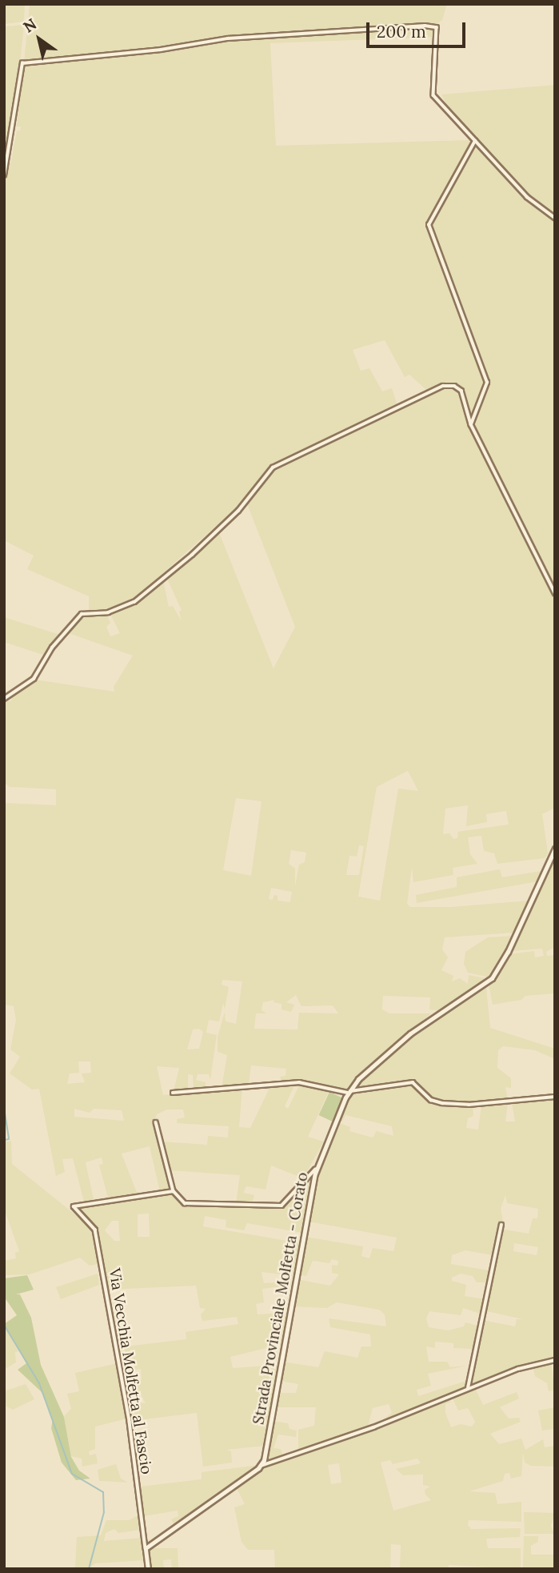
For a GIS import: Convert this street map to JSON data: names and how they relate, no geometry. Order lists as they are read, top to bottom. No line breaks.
{"streets":{"street":["Strada Provinciale Molfetta - Corato","Via Vecchia Molfetta al Fascio"]},"scale_bar":"200 m","north":"top left"}
